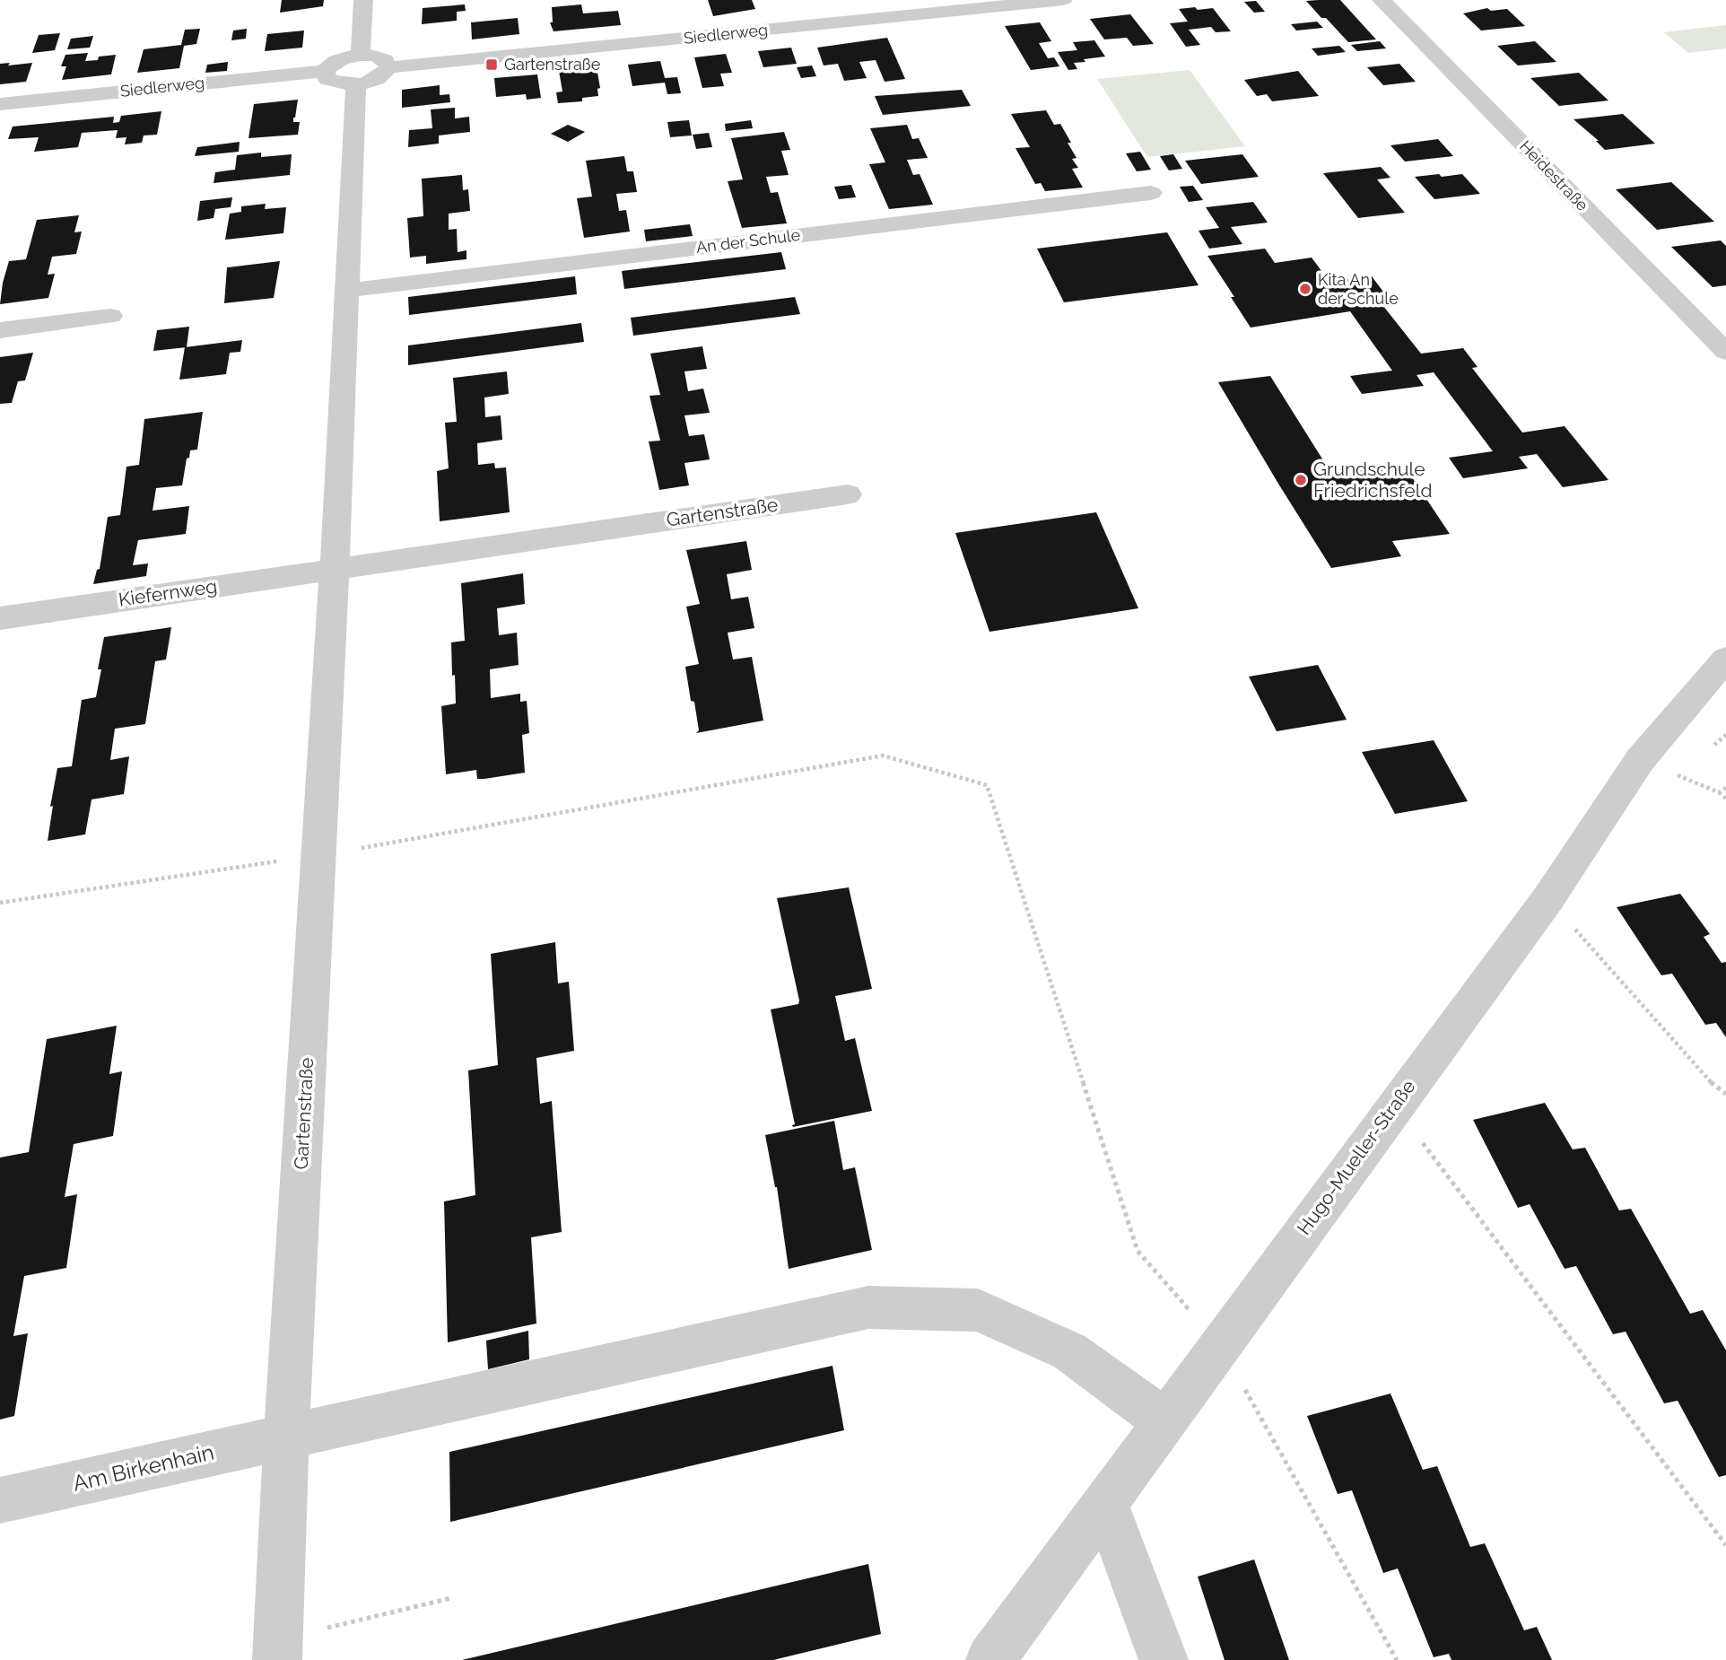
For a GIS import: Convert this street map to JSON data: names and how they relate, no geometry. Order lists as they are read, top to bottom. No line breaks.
{"streets":{"street":["Siedlerweg","Heidestraße","An der Schule","Gartenstraße","Kiefernweg","Hugo-Mueller-Straße","Am Birkenhain"]},"crossings":[["Siedlerweg","Gartenstraße"],["An der Schule","Gartenstraße"],["Gartenstraße","Kiefernweg"],["Gartenstraße","Am Birkenhain"],["Hugo-Mueller-Straße","Am Birkenhain"]],"places":{"transit":["Gartenstraße"],"other":["Kita An der Schule","Grundschule Friedrichsfeld"]}}
